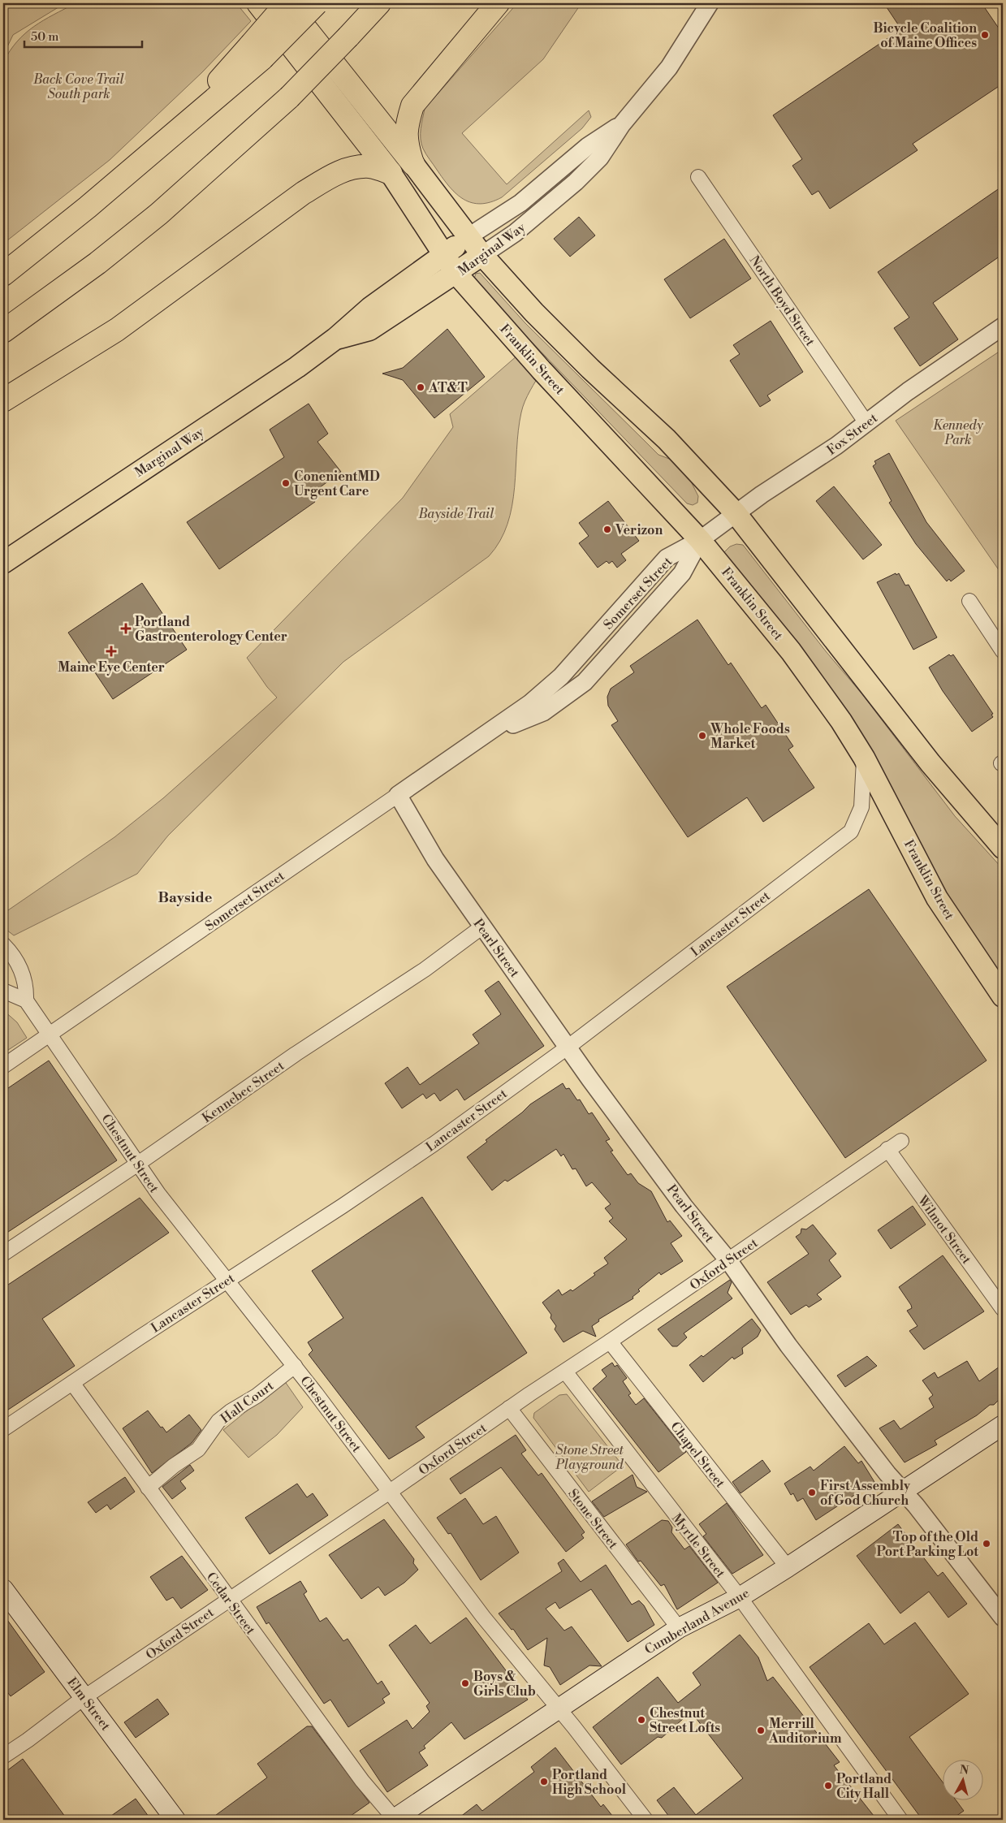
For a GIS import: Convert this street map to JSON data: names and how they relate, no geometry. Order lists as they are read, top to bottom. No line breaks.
{"streets":{"main road":["Marginal Way","Franklin Street","Cumberland Avenue","Elm Street"],"street":["North Boyd Street","Fox Street","Somerset Street","Lancaster Street","Pearl Street","Kennebec Street","Chestnut Street","Wilmot Street","Oxford Street","Hall Court","Chapel Street","Stone Street","Myrtle Street","Cedar Street"]},"crossings":[["Marginal Way","Franklin Street"],["North Boyd Street","Fox Street"],["Franklin Street","Fox Street"],["Franklin Street","Somerset Street"],["Franklin Street","Lancaster Street"],["Fox Street","Somerset Street"],["Somerset Street","Pearl Street"],["Somerset Street","Chestnut Street"],["Lancaster Street","Pearl Street"],["Lancaster Street","Chestnut Street"],["Lancaster Street","Cedar Street"],["Pearl Street","Kennebec Street"],["Pearl Street","Oxford Street"],["Pearl Street","Cumberland Avenue"],["Kennebec Street","Chestnut Street"],["Chestnut Street","Oxford Street"],["Chestnut Street","Hall Court"],["Chestnut Street","Cumberland Avenue"],["Wilmot Street","Oxford Street"],["Oxford Street","Chapel Street"],["Oxford Street","Stone Street"],["Oxford Street","Myrtle Street"],["Oxford Street","Cedar Street"],["Oxford Street","Elm Street"],["Hall Court","Cedar Street"],["Chapel Street","Cumberland Avenue"],["Stone Street","Cumberland Avenue"],["Myrtle Street","Cumberland Avenue"],["Cedar Street","Cumberland Avenue"]],"districts":["Bayside"],"parks":["Back Cove Trail South park","Kennedy Park","Bayside Trail","Stone Street Playground"],"places":{"other":["Bicycle Coalition of Maine Offices","AT&T","ConenientMD Urgent Care","Verizon","Whole Foods Market","First Assembly of God Church","Top of the Old Port Parking Lot","Boys & Girls Club","Chestnut Street Lofts","Merrill Auditorium","Portland High School","Portland City Hall"],"health":["Portland Gastroenterology Center","Maine Eye Center"]},"scale_bar":"50 m","north":"top"}
